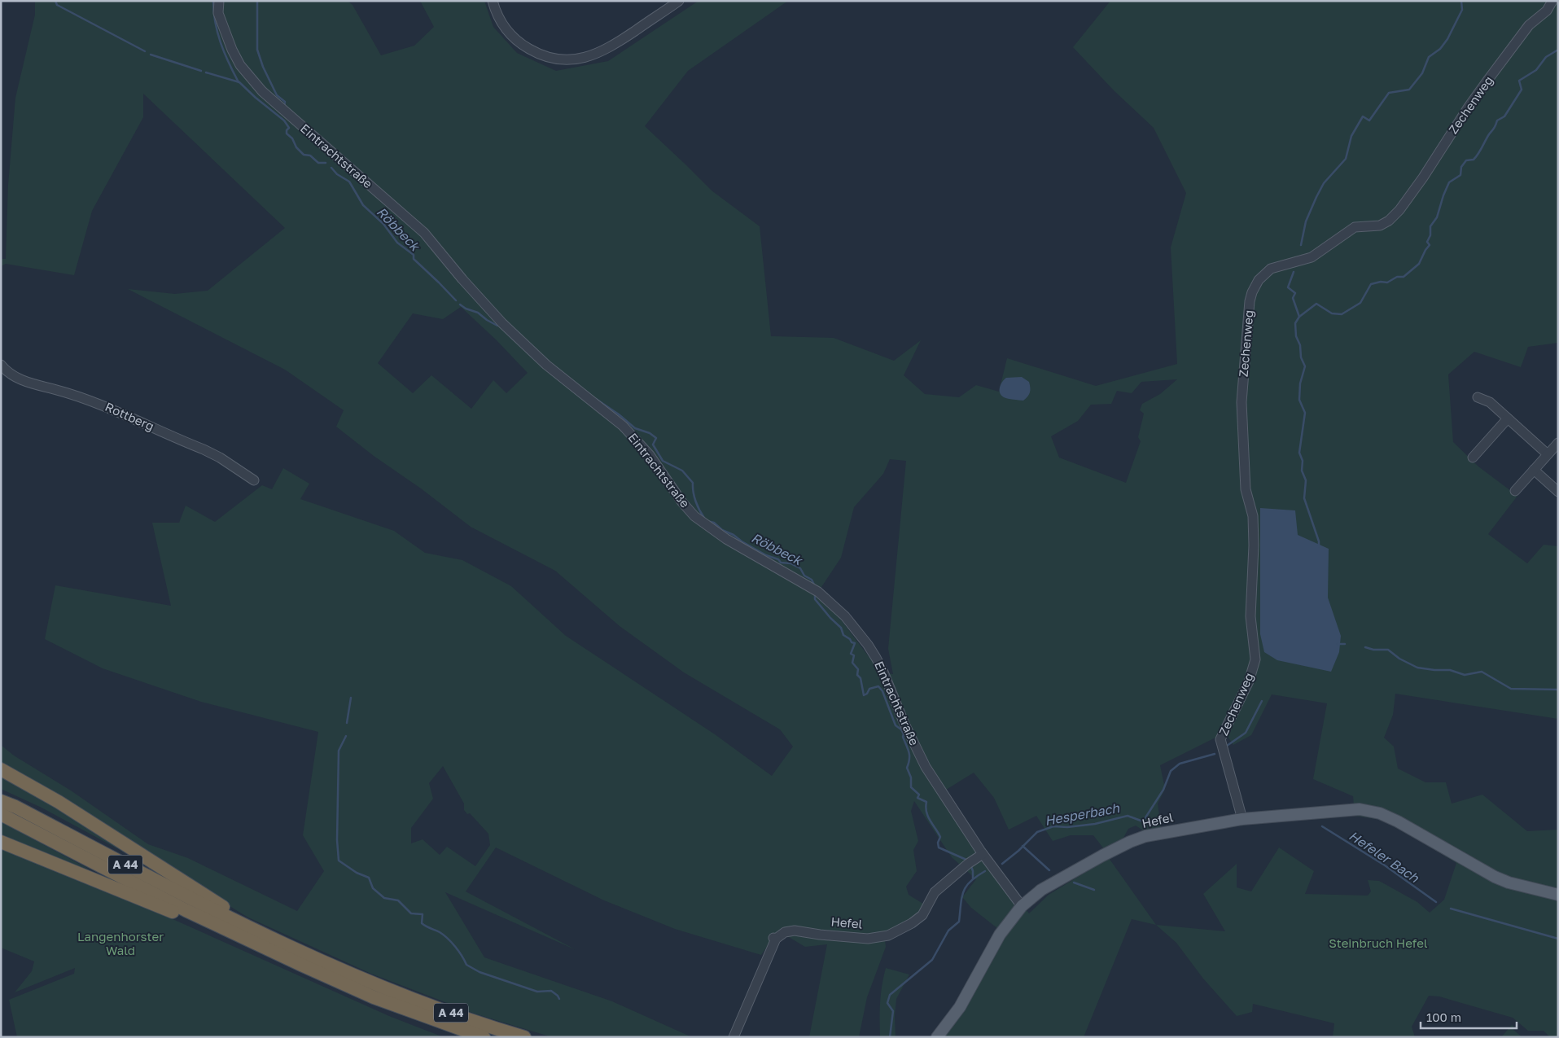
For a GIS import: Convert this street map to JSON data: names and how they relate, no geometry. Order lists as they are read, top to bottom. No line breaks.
{"streets":{"highway":["A 44"],"main road":["Hefel"],"street":["Zechenweg","Eintrachtstraße","Rottberg"]},"crossings":[["Zechenweg","Hefel"],["Eintrachtstraße","Hefel"]],"water":["Röbbeck","Hesperbach","Hefeler Bach"],"parks":["Langenhorster Wald","Steinbruch Hefel"],"scale_bar":"100 m"}
